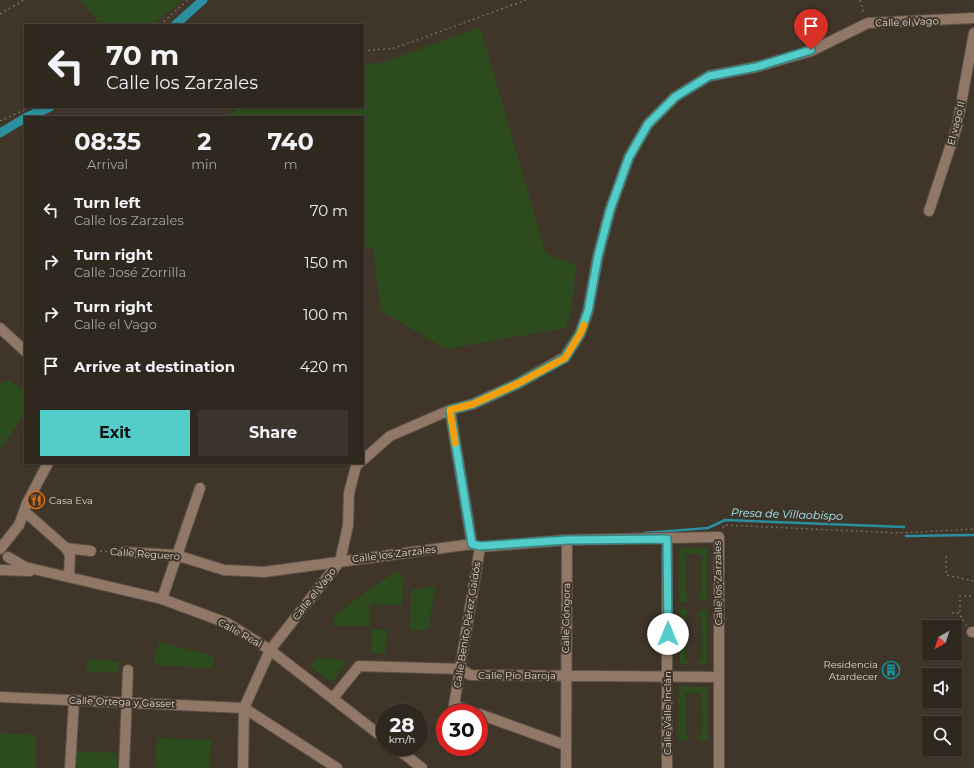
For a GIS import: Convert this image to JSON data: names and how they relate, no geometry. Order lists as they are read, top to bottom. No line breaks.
{"streets":{"street":["Calle el Vago","El vago II","Calle Reguero","Calle los Zarzales","Calle Góngora","Calle Benito Pérez Galdós","Calle Real","Calle Pío Baroja","Calle Ortega y Gasset","Calle Valle Inclán"]},"crossings":[["Calle el Vago","Calle Reguero"],["Calle el Vago","Calle los Zarzales"],["Calle el Vago","Calle Benito Pérez Galdós"],["Calle el Vago","Calle Real"],["Calle el Vago","Calle Ortega y Gasset"],["Calle Reguero","Calle los Zarzales"],["Calle los Zarzales","Calle Góngora"],["Calle los Zarzales","Calle Benito Pérez Galdós"],["Calle los Zarzales","Calle Pío Baroja"],["Calle los Zarzales","Calle Valle Inclán"],["Calle Góngora","Calle Pío Baroja"],["Calle Benito Pérez Galdós","Calle Pío Baroja"],["Calle Real","Calle Pío Baroja"],["Calle Pío Baroja","Calle Valle Inclán"]],"water":["Presa de Villaobispo"],"places":{"restaurant":["Casa Eva"],"building":["Residencia Atardecer"]},"north":"bottom left","page":{"turn":["70 m","Calle los Zarzales"],"eta":["08:35","Arrival","2","min","740","m"],"list":[{"name":"Turn left","note":"Calle los Zarzales","value":"70 m"},{"name":"Turn right","note":"Calle José Zorrilla","value":"150 m"},{"name":"Turn right","note":"Calle el Vago","value":"100 m"},{"name":"Arrive at destination","value":"420 m"}],"buttons":["Exit","Share"],"speed":"28 km/h","limit":"30"}}
